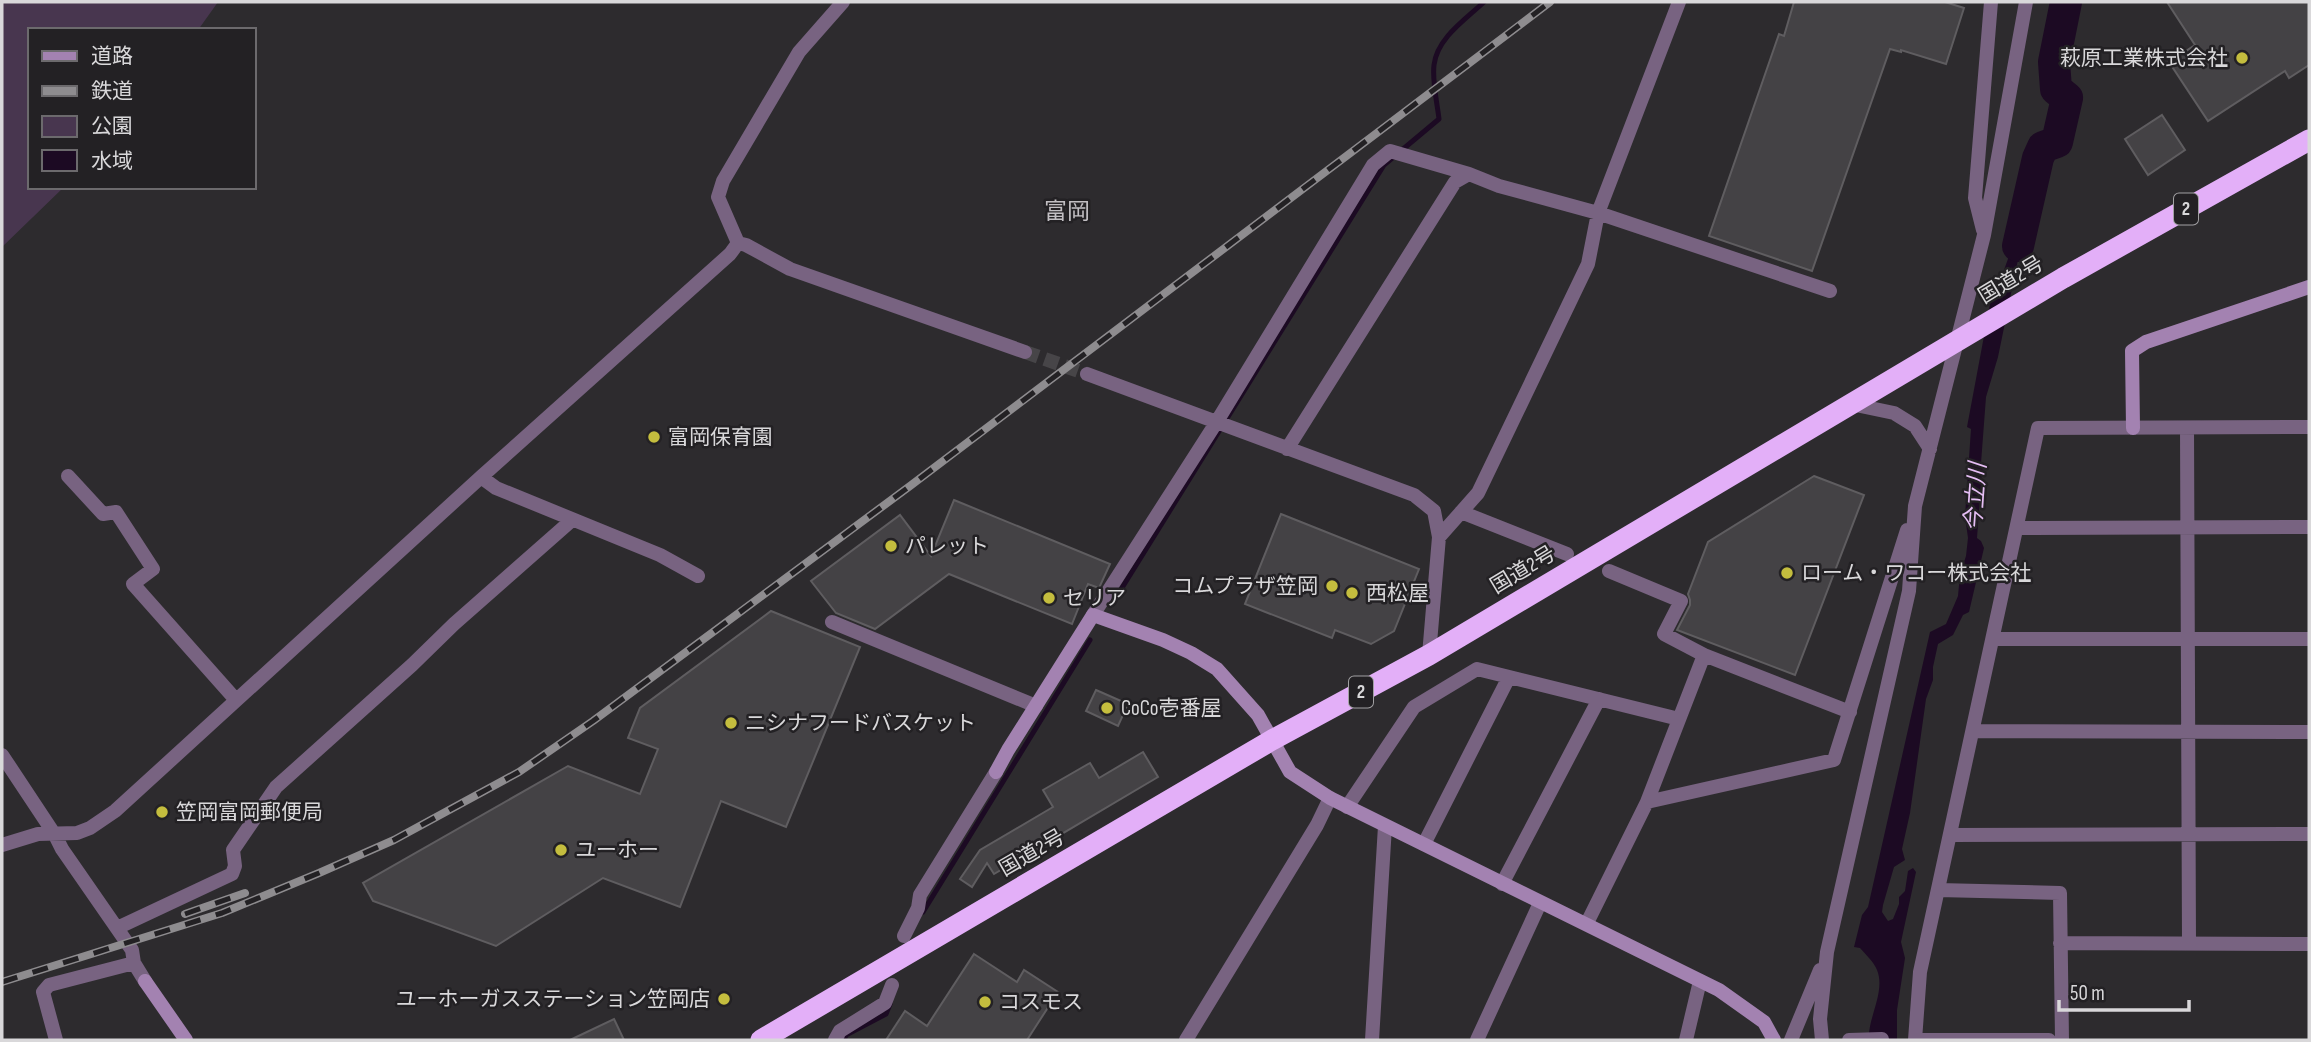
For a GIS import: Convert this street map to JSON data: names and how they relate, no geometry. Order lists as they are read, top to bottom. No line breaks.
{"streets":{"highway":["2","国道2号"]},"districts":["富岡"],"water":["今立川"],"places":["萩原工業株式会社","富岡保育園","パレット","ローム・ワコー株式会社","コムプラザ笠岡","西松屋","セリア","CoCo壱番屋","ニシナフードバスケット","笠岡富岡郵便局","ユーホー","ユーホーガスステーション笠岡店","コスモス"],"legend":["道路","鉄道","公園","水域"],"scale_bar":"50 m"}
